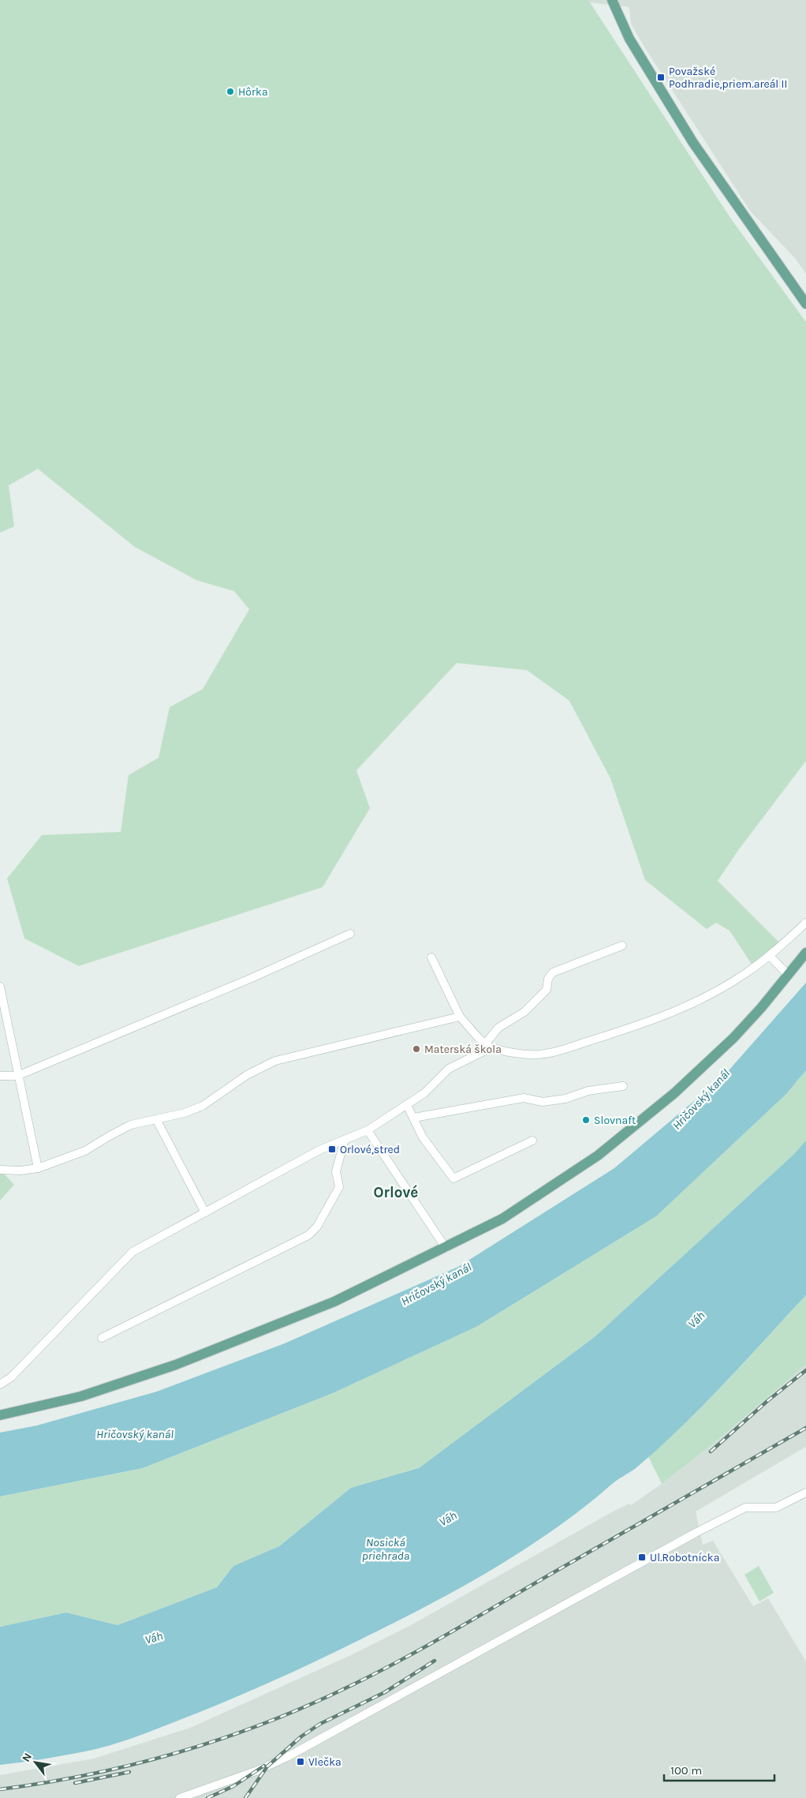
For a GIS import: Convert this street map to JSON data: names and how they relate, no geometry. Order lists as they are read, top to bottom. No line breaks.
{"districts":["Orlové"],"water":["Hričovský kanál","Váh","Nosická priehrada"],"places":{"transit":["Považské Podhradie,priem.areál II","Orlové,stred","Ul.Robotnícka","Vlečka"],"other":["Hôrka","Materská škola","Slovnaft"]},"scale_bar":"100 m","north":"top left"}
